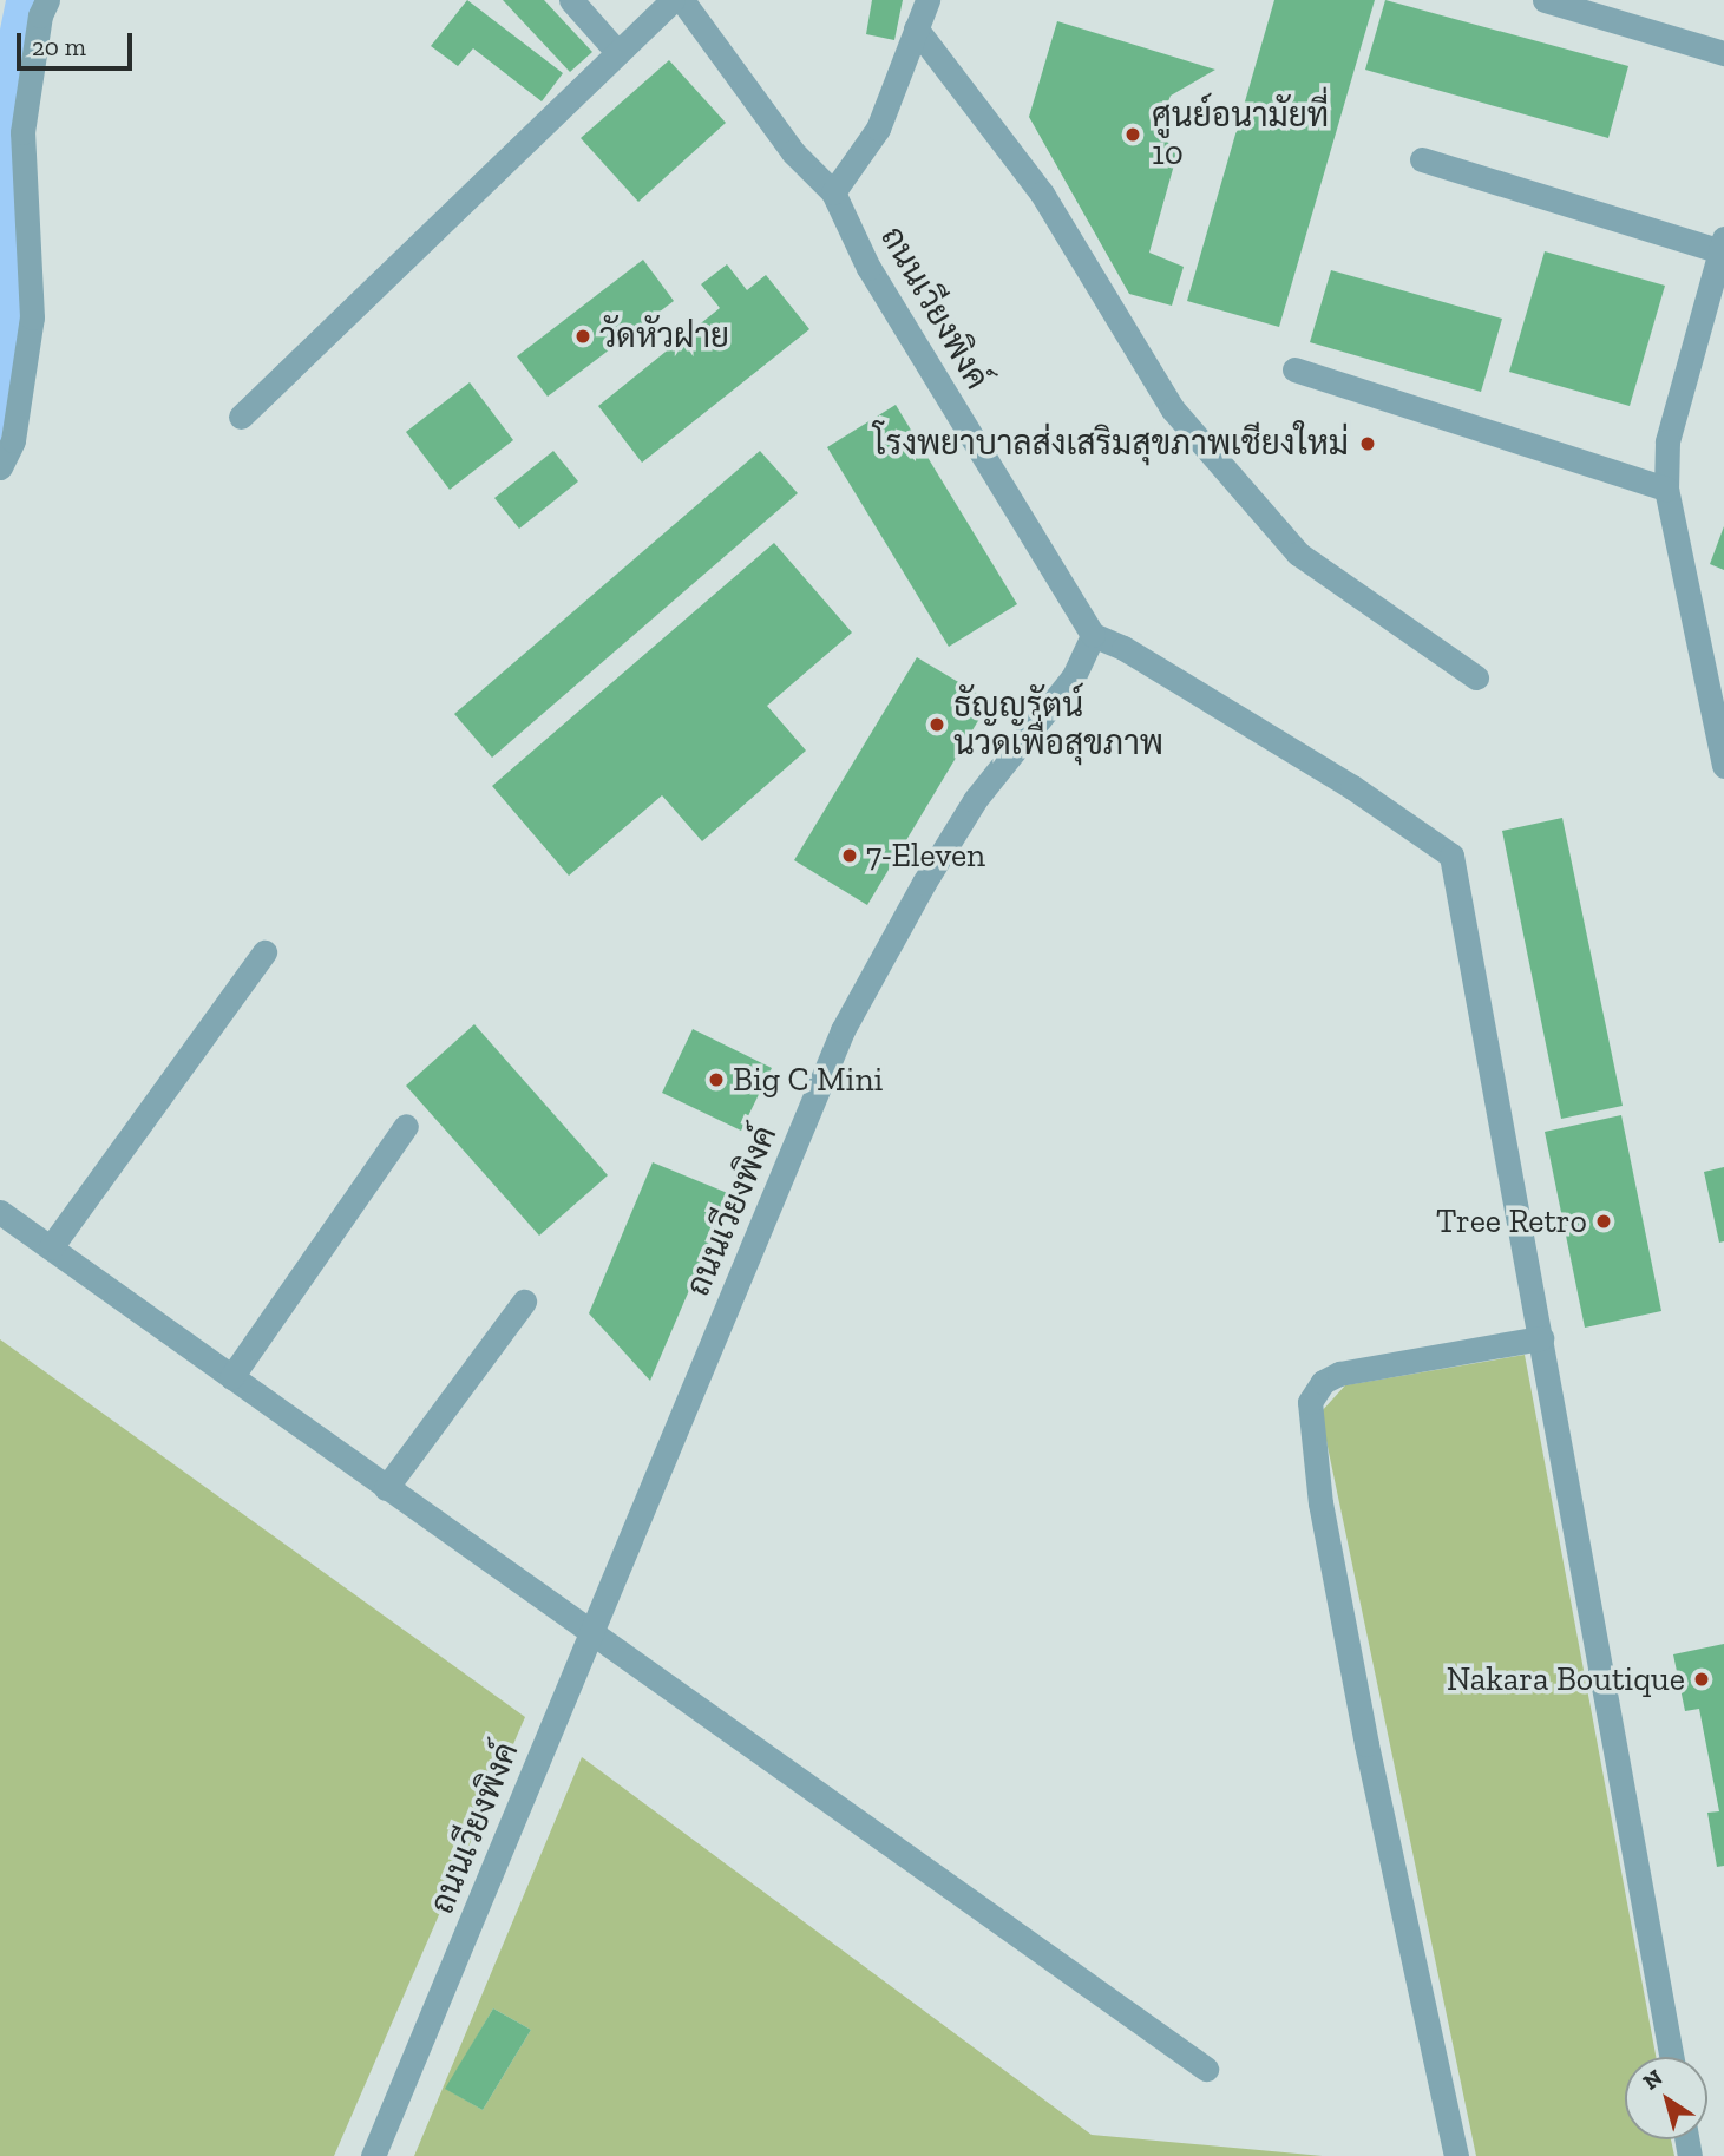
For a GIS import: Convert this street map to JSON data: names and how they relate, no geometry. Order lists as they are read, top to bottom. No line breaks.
{"streets":{"street":["ถนนเวียงพิงค์"]},"places":["ศูนย์อนามัยที่ 10","วัดหัวฝาย","โรงพยาบาลส่งเสริมสุขภาพเชียงใหม่","ธัญญรัตน์ นวดเพื่อสุขภาพ","7-Eleven","Big C Mini","Tree Retro","Nakara Boutique"],"scale_bar":"20 m","north":"top left"}
